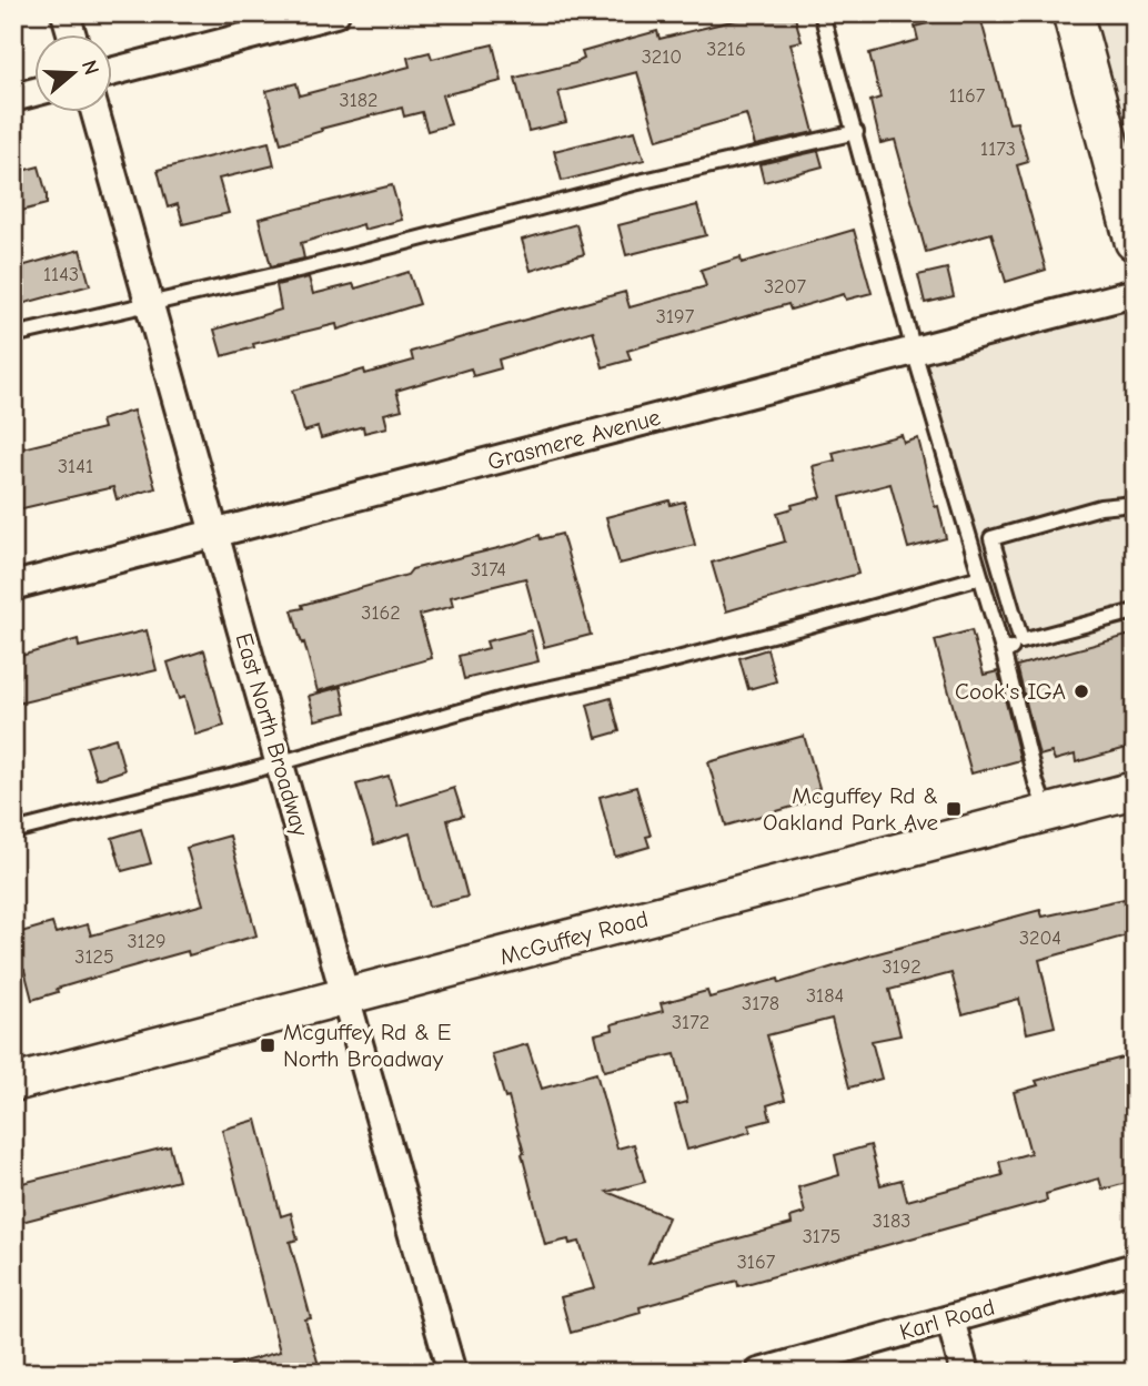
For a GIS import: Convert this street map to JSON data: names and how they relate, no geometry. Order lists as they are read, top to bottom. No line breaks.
{"streets":{"street":["Grasmere Avenue","East North Broadway","McGuffey Road","Karl Road"]},"crossings":[["Grasmere Avenue","East North Broadway"],["East North Broadway","McGuffey Road"]],"places":{"other":["Cook's IGA"],"transit":["Mcguffey Rd & Oakland Park Ave","Mcguffey Rd & E North Broadway"]},"house_numbers":["3216","3210","1167","3182","1173","1143","3207","3197","3141","3174","3162","3204","3129","3125","3192","3184","3178","3172","3183","3175","3167"],"north":"right"}
